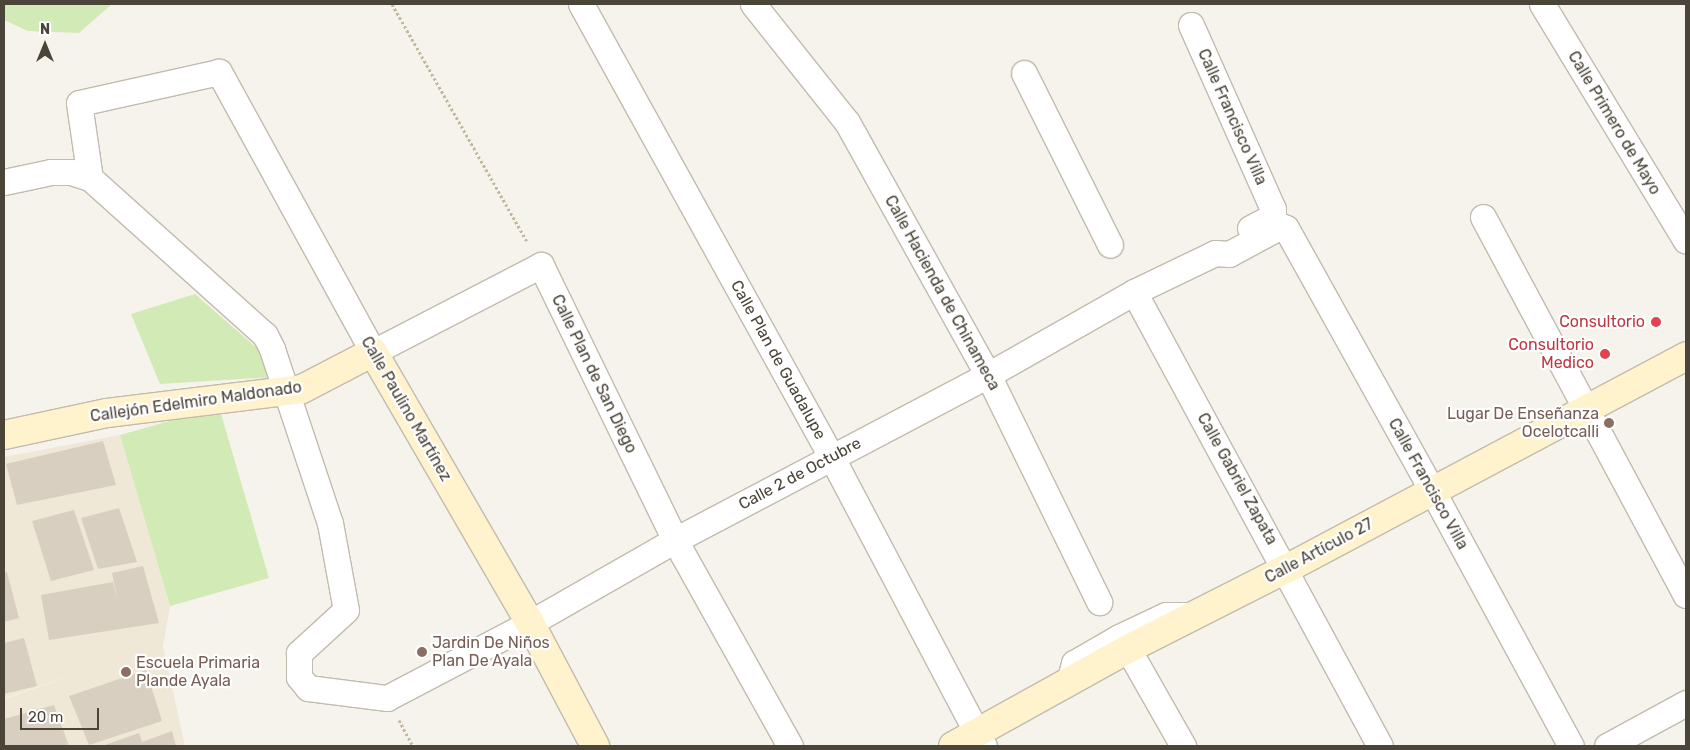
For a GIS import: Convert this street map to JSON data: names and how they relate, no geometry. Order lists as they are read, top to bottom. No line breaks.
{"streets":{"street":["Calle Francisco Villa","Calle Primero de Mayo","Calle Hacienda de Chinameca","Calle Plan de Guadalupe","Calle Plan de San Diego","Callejón Edelmiro Maldonado","Calle Paulino Martínez","Calle 2 de Octubre","Calle Gabriel Zapata","Calle Artículo 27"]},"crossings":[["Calle Francisco Villa","Calle 2 de Octubre"],["Calle Francisco Villa","Calle Artículo 27"],["Calle Hacienda de Chinameca","Calle 2 de Octubre"],["Calle Plan de Guadalupe","Calle 2 de Octubre"],["Calle Plan de Guadalupe","Calle Artículo 27"],["Calle Plan de San Diego","Callejón Edelmiro Maldonado"],["Calle Plan de San Diego","Calle 2 de Octubre"],["Callejón Edelmiro Maldonado","Calle Paulino Martínez"],["Callejón Edelmiro Maldonado","Calle 2 de Octubre"],["Calle Paulino Martínez","Calle 2 de Octubre"],["Calle 2 de Octubre","Calle Gabriel Zapata"],["Calle Gabriel Zapata","Calle Artículo 27"]],"places":["Consultorio","Consultorio Medico","Lugar De Enseñanza Ocelotcalli","Jardin De Niños Plan De Ayala","Escuela Primaria Plande Ayala"],"scale_bar":"20 m","north":"top"}
